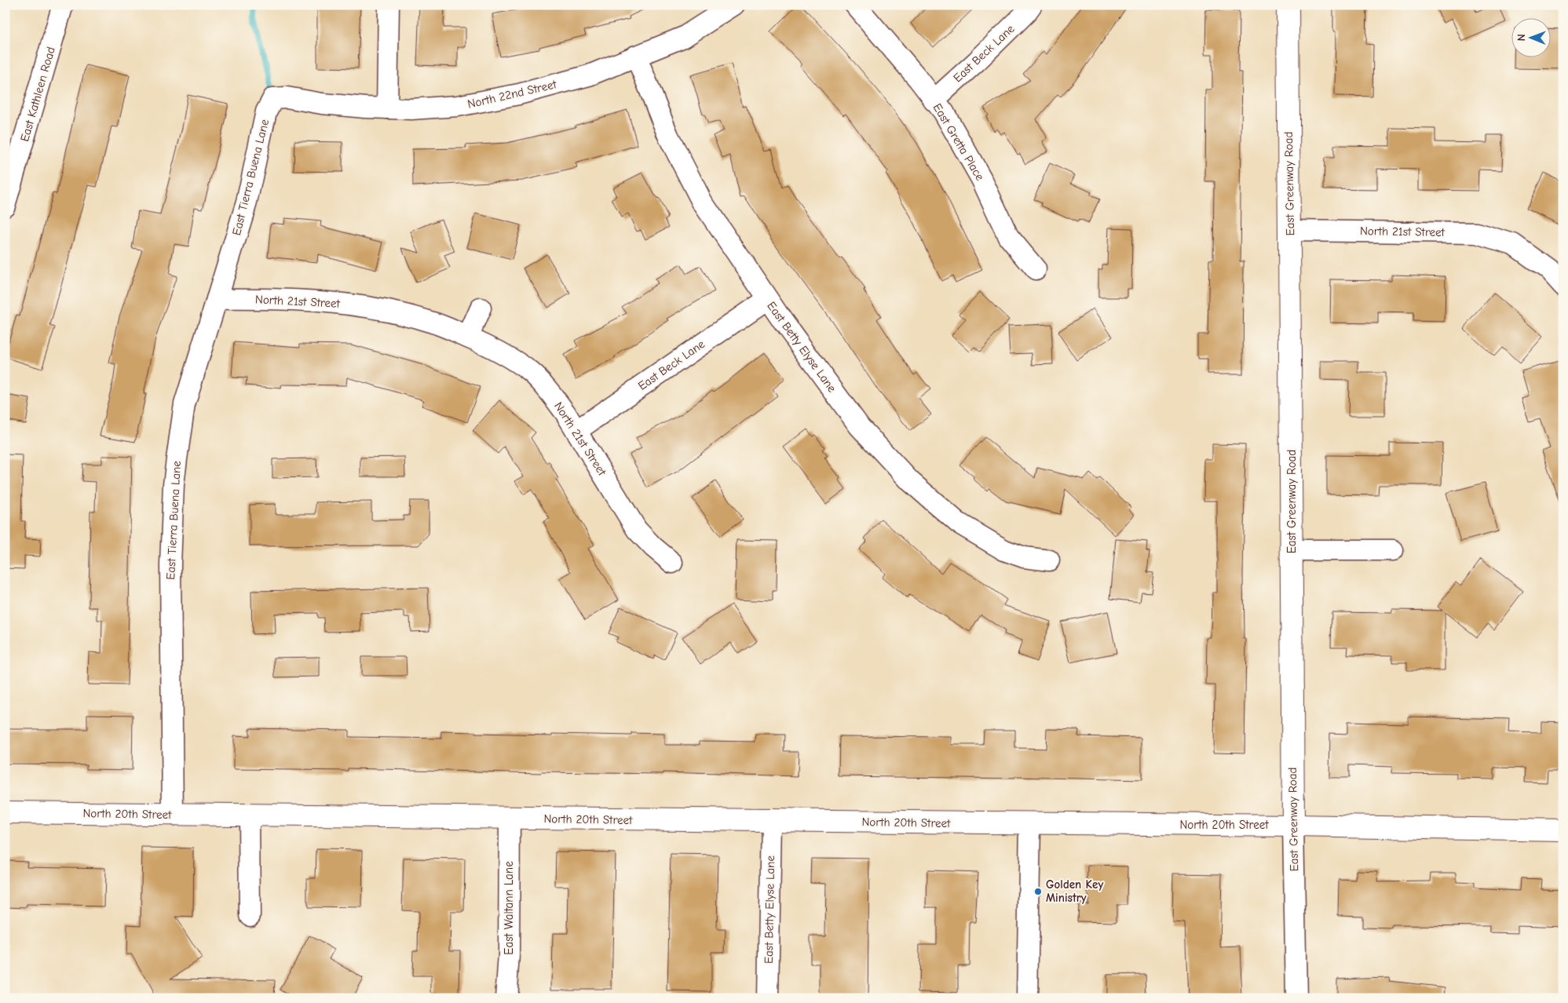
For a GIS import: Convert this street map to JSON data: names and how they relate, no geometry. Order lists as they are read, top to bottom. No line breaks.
{"streets":{"street":["East Beck Lane","East Kathleen Road","North 22nd Street","East Gretta Place","East Tierra Buena Lane","East Greenway Road","North 21st Street","East Betty Elyse Lane","North 20th Street","East Waltann Lane"]},"crossings":[["East Beck Lane","East Gretta Place"],["East Beck Lane","North 21st Street"],["East Beck Lane","East Betty Elyse Lane"],["North 22nd Street","East Tierra Buena Lane"],["North 22nd Street","East Betty Elyse Lane"],["East Tierra Buena Lane","North 21st Street"],["East Tierra Buena Lane","North 20th Street"],["East Greenway Road","North 21st Street"],["East Greenway Road","North 20th Street"],["East Betty Elyse Lane","North 20th Street"],["North 20th Street","East Waltann Lane"]],"places":["Golden Key Ministry"],"north":"left"}
